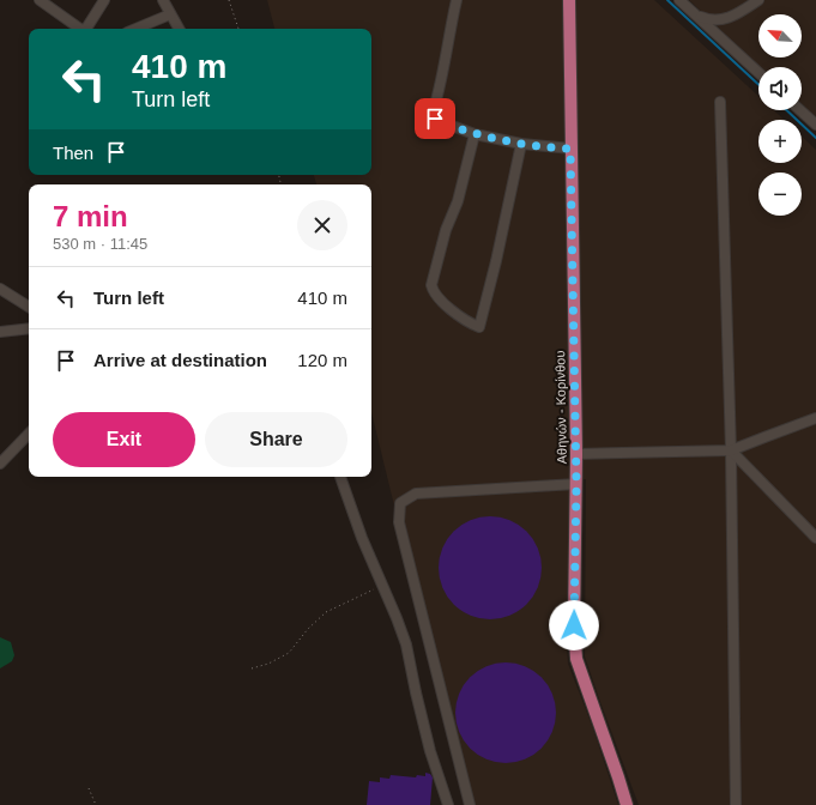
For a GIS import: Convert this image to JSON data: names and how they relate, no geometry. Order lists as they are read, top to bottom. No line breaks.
{"streets":{"main road":["Αθηνών - Κορίνθου"]},"north":"top left","page":{"map_buttons":["+","−"],"turn":["410 m","Turn left"],"then":"Then","heading":["7 min","530 m · 11:45"],"list":[{"name":"Turn left","value":"410 m"},{"name":"Arrive at destination","value":"120 m"}],"buttons":["Exit","Share"]}}
